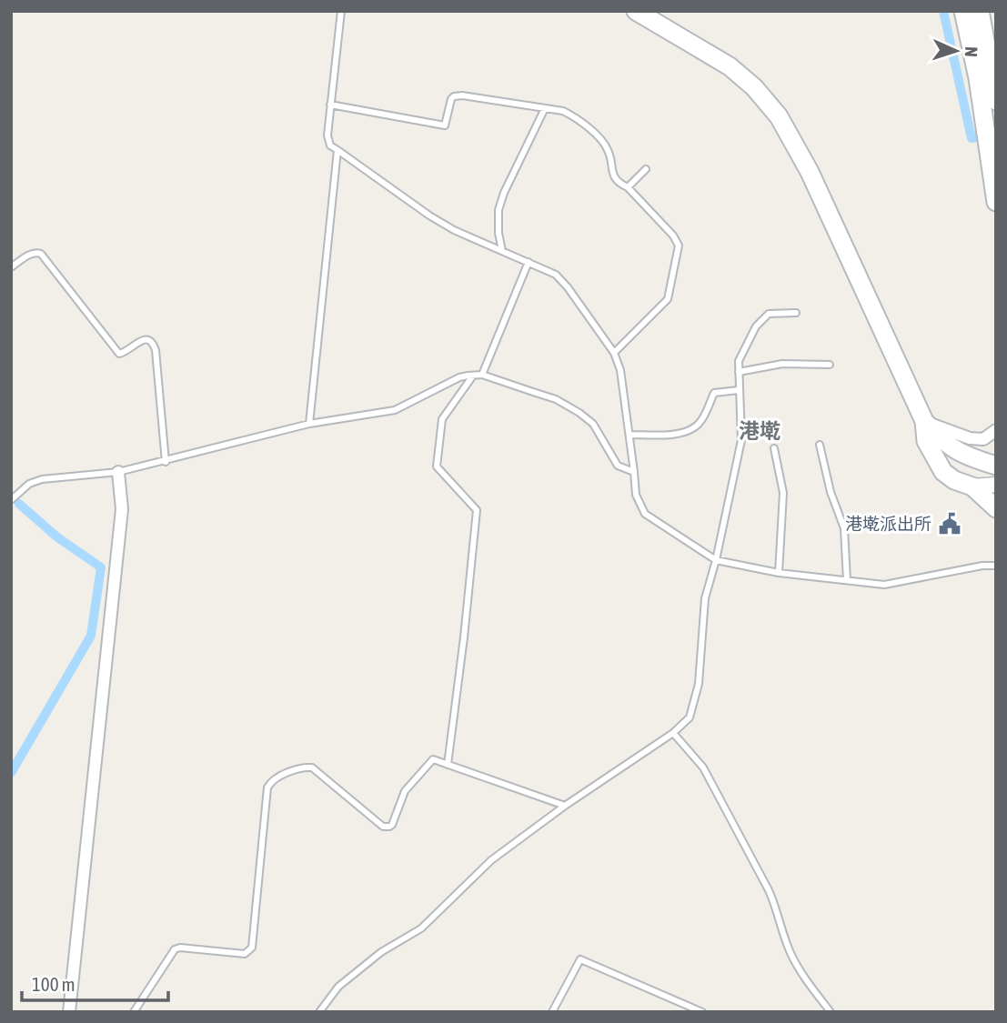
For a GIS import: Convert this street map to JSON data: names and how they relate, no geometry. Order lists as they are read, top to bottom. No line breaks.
{"districts":["港墘"],"places":{"public building":["港墘派出所"]},"scale_bar":"100 m","north":"right"}
